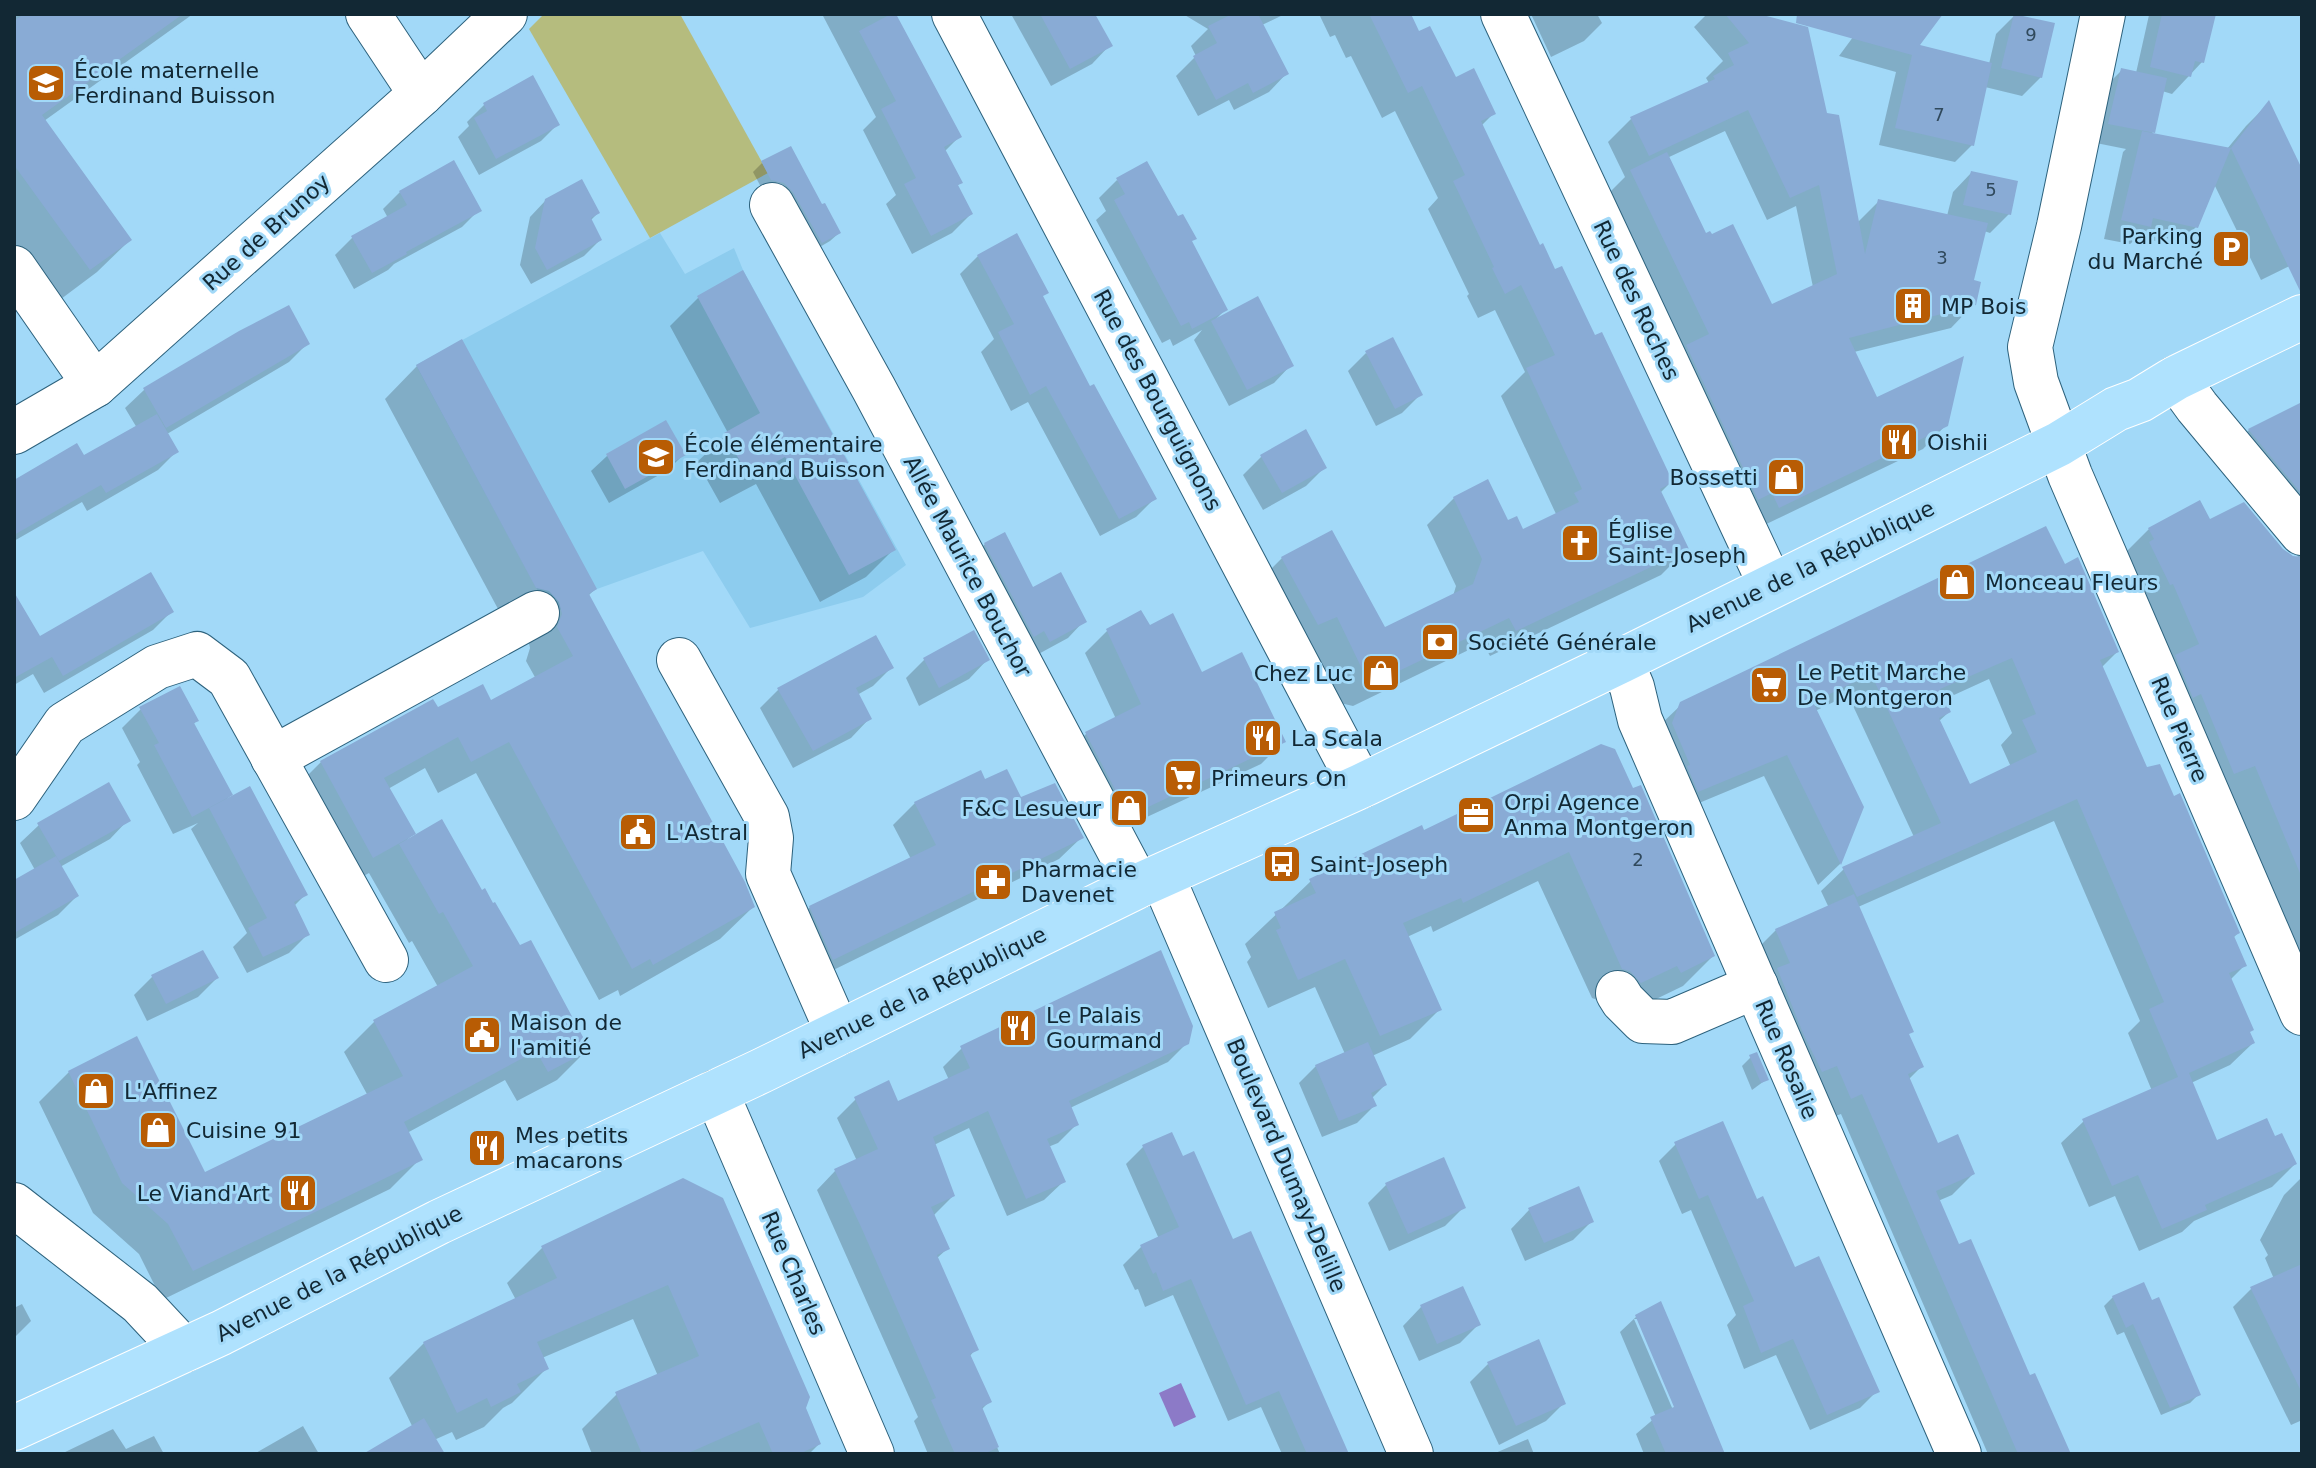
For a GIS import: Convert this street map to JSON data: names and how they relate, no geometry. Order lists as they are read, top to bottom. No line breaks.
{"streets":{"main road":["Avenue de la République"],"street":["Rue de Brunoy","Rue des Roches","Rue des Bourguignons","Allée Maurice Bouchor","Rue Pierre","Rue Rosalie","Boulevard Dumay-Delille","Rue Charles"]},"crossings":[["Rue des Roches","Avenue de la République"],["Rue des Bourguignons","Avenue de la République"],["Allée Maurice Bouchor","Avenue de la République"],["Allée Maurice Bouchor","Boulevard Dumay-Delille"],["Avenue de la République","Rue Pierre"],["Avenue de la République","Rue Rosalie"],["Avenue de la République","Boulevard Dumay-Delille"],["Avenue de la République","Rue Charles"]],"places":{"school or university":["École maternelle Ferdinand Buisson","École élémentaire Ferdinand Buisson"],"parking":["Parking du Marché"],"building":["MP Bois"],"restaurant":["Oishii","La Scala","Le Palais Gourmand","Mes petits macarons","Le Viand'Art"],"shop":["Bossetti","Monceau Fleurs","Chez Luc","F&C Lesueur","L'Affinez","Cuisine 91"],"church":["Église Saint-Joseph"],"bank":["Société Générale"],"supermarket":["Le Petit Marche De Montgeron","Primeurs On"],"office":["Orpi Agence Anma Montgeron"],"public building":["L'Astral","Maison de l'amitié"],"bus stop":["Saint-Joseph"],"pharmacy":["Pharmacie Davenet"]},"house_numbers":["9","7","5","3","2"]}
